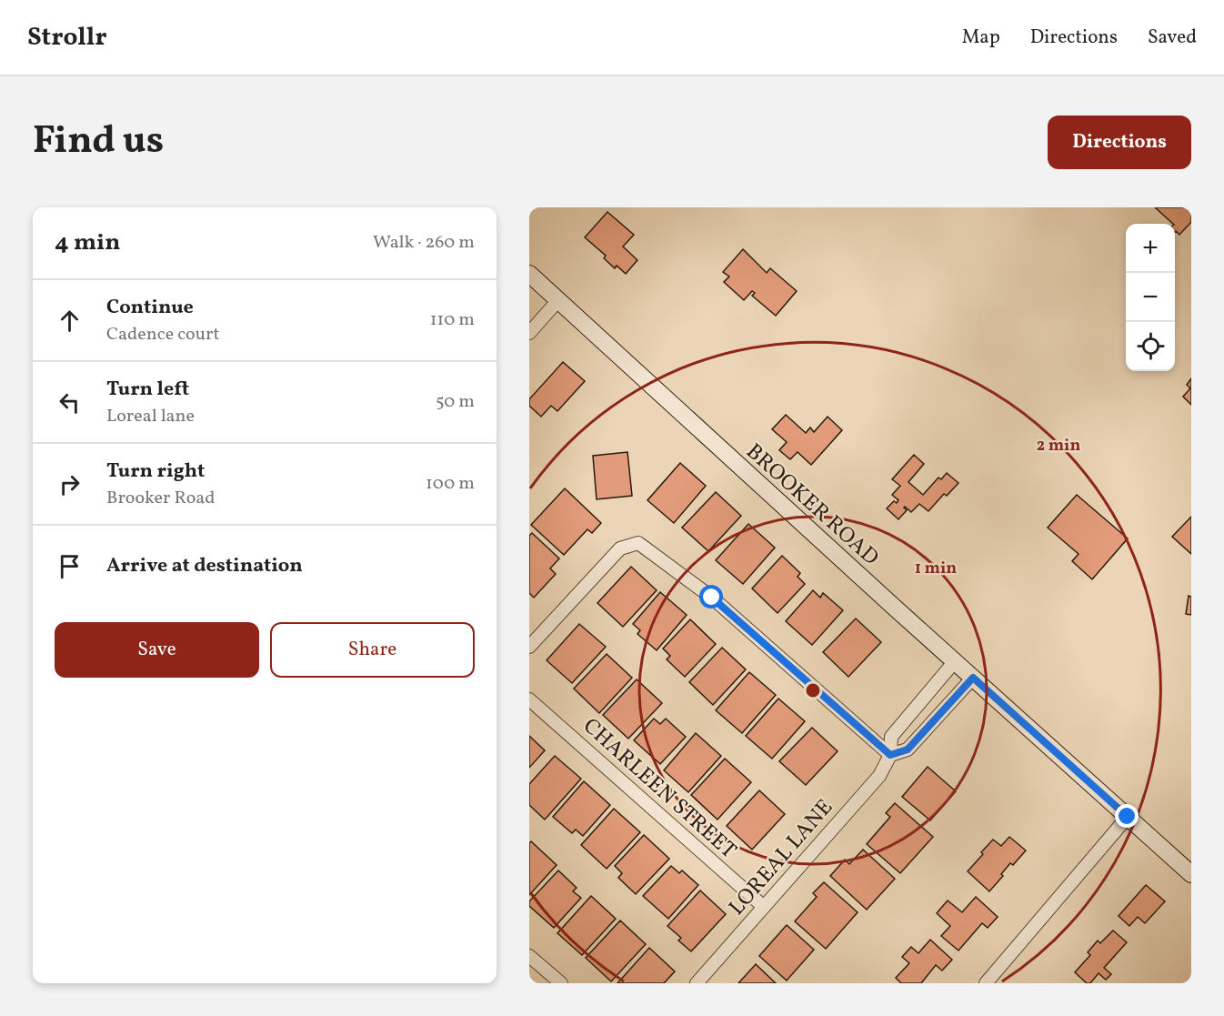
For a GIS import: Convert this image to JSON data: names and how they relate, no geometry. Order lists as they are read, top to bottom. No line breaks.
{"streets":{"street":["BROOKER ROAD","CHARLEEN STREET","LOREAL LANE"]},"crossings":[["BROOKER ROAD","LOREAL LANE"],["CHARLEEN STREET","LOREAL LANE"]],"page":{"header":"Strollr","nav":["Map","Directions","Saved"],"title":"Find us","buttons":["Directions",["Save","Share"]],"heading":["4 min","Walk · 260 m"],"map_buttons":["+","−"],"list":[["Continue","Cadence court","110 m"],["Turn left","Loreal lane","50 m"],["Turn right","Brooker Road","100 m"],"Arrive at destination"]},"rings":["2 min","1 min"]}
